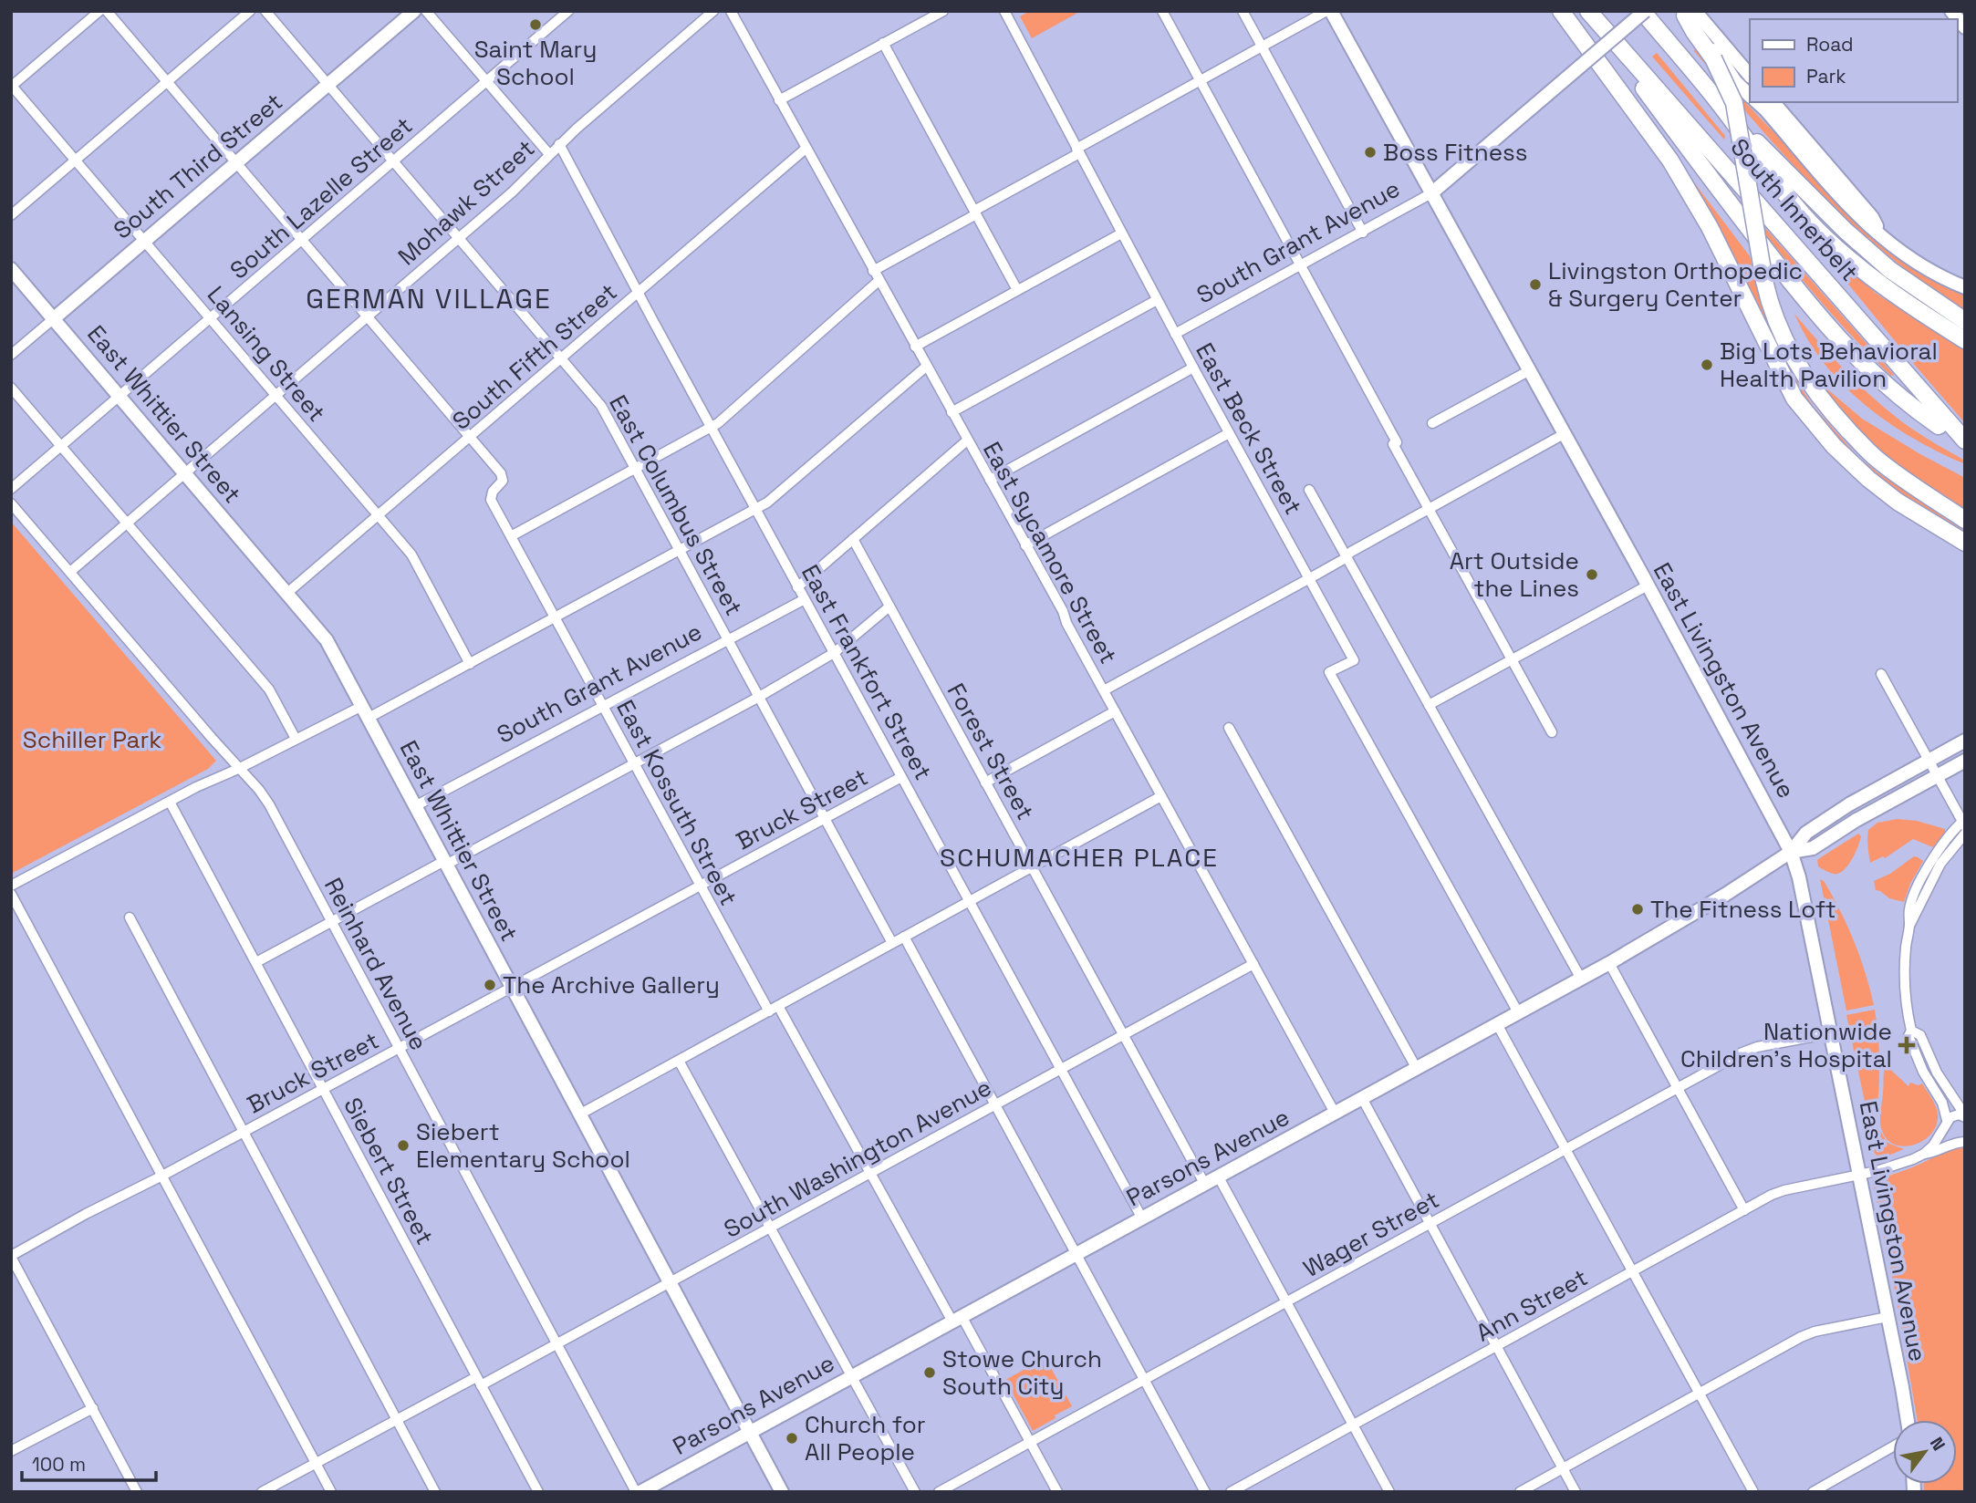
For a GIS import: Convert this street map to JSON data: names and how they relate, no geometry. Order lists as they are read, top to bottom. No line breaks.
{"streets":{"highway":["South Innerbelt"],"street":["South Third Street","South Lazelle Street","Mohawk Street","South Grant Avenue","Lansing Street","South Fifth Street","East Whittier Street","East Beck Street","East Columbus Street","East Sycamore Street","East Frankfort Street","East Livingston Avenue","Forest Street","East Kossuth Street","Bruck Street","Reinhard Avenue","Parsons Avenue","South Washington Avenue","Siebert Street","Wager Street","Ann Street"]},"crossings":[["South Third Street","Lansing Street"],["South Third Street","East Whittier Street"],["South Third Street","East Columbus Street"],["South Third Street","East Kossuth Street"],["South Lazelle Street","Lansing Street"],["South Lazelle Street","East Whittier Street"],["South Lazelle Street","East Columbus Street"],["South Lazelle Street","East Kossuth Street"],["Mohawk Street","Lansing Street"],["Mohawk Street","East Whittier Street"],["Mohawk Street","East Columbus Street"],["Mohawk Street","East Frankfort Street"],["Mohawk Street","East Kossuth Street"],["Mohawk Street","Reinhard Avenue"],["South Innerbelt","South Grant Avenue"],["South Grant Avenue","East Whittier Street"],["South Grant Avenue","East Beck Street"],["South Grant Avenue","East Columbus Street"],["South Grant Avenue","East Frankfort Street"],["South Grant Avenue","East Livingston Avenue"],["South Grant Avenue","East Kossuth Street"],["Lansing Street","South Fifth Street"],["South Fifth Street","East Whittier Street"],["South Fifth Street","East Columbus Street"],["South Fifth Street","East Sycamore Street"],["South Fifth Street","East Frankfort Street"],["South Fifth Street","East Kossuth Street"],["East Whittier Street","Bruck Street"],["East Whittier Street","Parsons Avenue"],["East Whittier Street","South Washington Avenue"],["East Beck Street","Parsons Avenue"],["East Columbus Street","Bruck Street"],["East Sycamore Street","Parsons Avenue"],["East Sycamore Street","South Washington Avenue"],["East Frankfort Street","Bruck Street"],["East Frankfort Street","Parsons Avenue"],["East Frankfort Street","South Washington Avenue"],["East Livingston Avenue","Parsons Avenue"],["East Livingston Avenue","Wager Street"],["East Livingston Avenue","Ann Street"],["Forest Street","Parsons Avenue"],["Forest Street","South Washington Avenue"],["East Kossuth Street","Bruck Street"],["Bruck Street","Reinhard Avenue"],["Bruck Street","Siebert Street"],["Reinhard Avenue","Parsons Avenue"],["Reinhard Avenue","South Washington Avenue"],["South Washington Avenue","Siebert Street"]],"districts":["GERMAN VILLAGE","SCHUMACHER PLACE"],"parks":["Schiller Park"],"places":{"other":["Saint Mary School","Boss Fitness","Livingston Orthopedic & Surgery Center","Big Lots Behavioral Health Pavilion","Art Outside the Lines","The Fitness Loft","The Archive Gallery","Siebert Elementary School","Stowe Church South City","Church for All People"],"health":["Nationwide Children's Hospital"]},"legend":["Road","Park"],"scale_bar":"100 m","north":"top right"}
